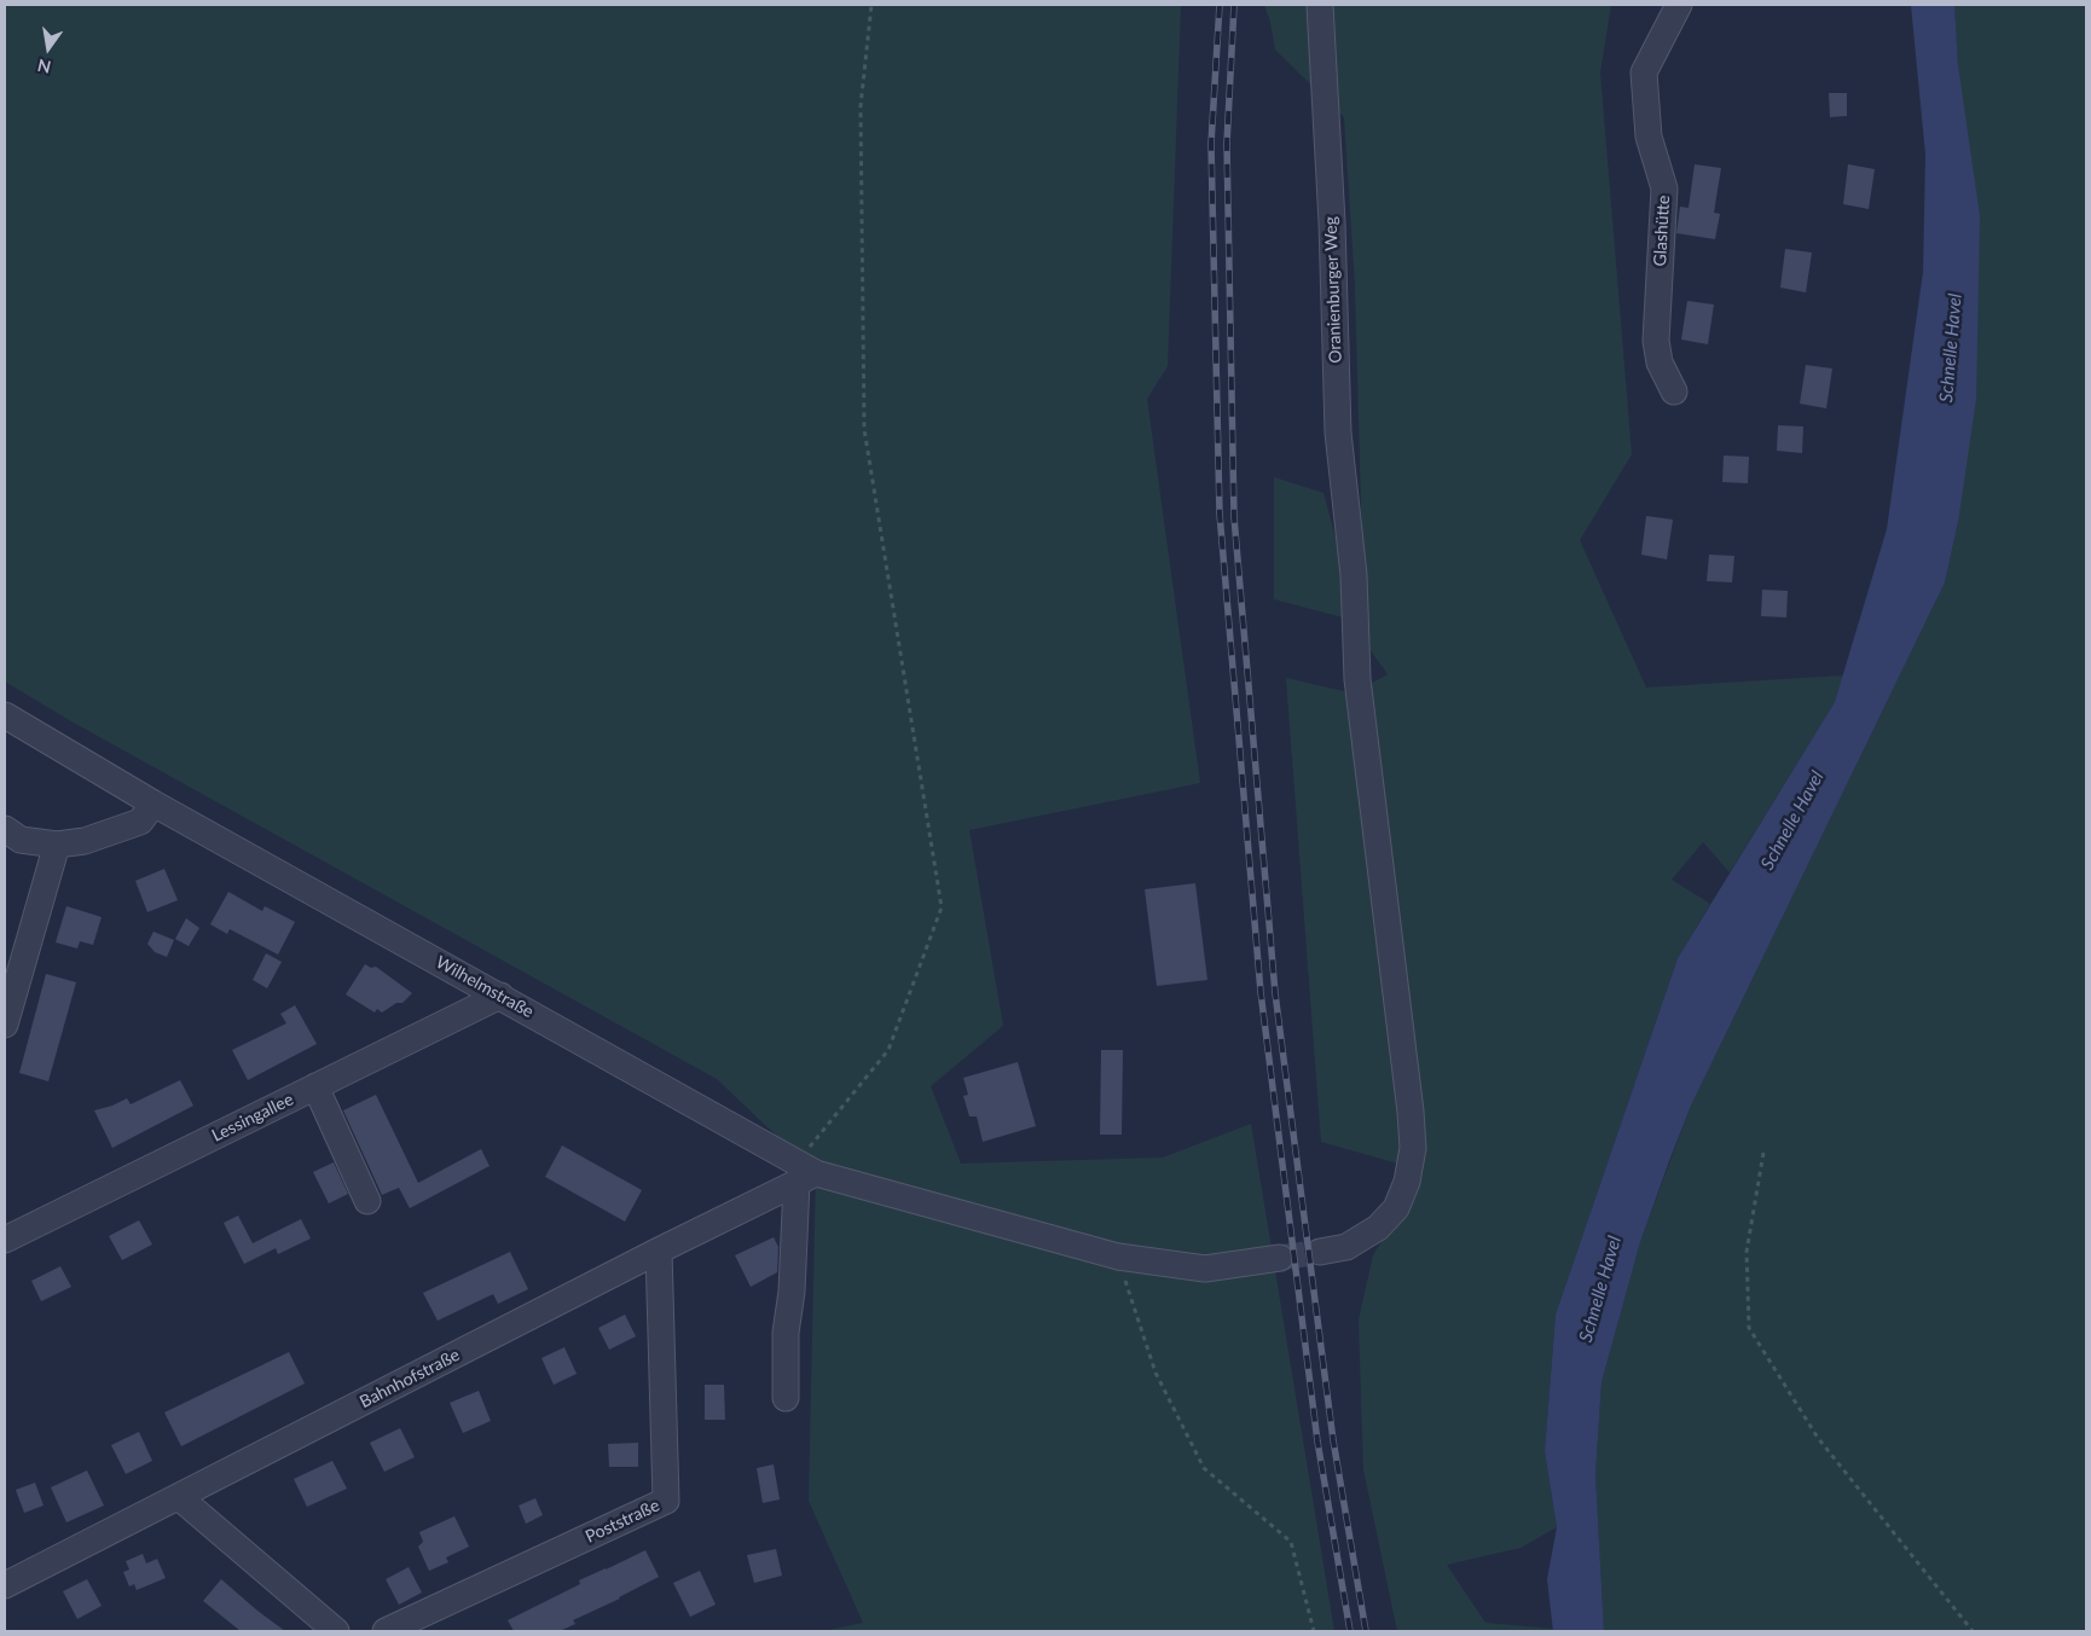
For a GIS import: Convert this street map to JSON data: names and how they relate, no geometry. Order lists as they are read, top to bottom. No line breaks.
{"streets":{"street":["Glashütte","Oranienburger Weg","Wilhelmstraße","Lessingallee","Bahnhofstraße","Poststraße"]},"crossings":[["Wilhelmstraße","Lessingallee"],["Wilhelmstraße","Bahnhofstraße"],["Bahnhofstraße","Poststraße"]],"water":["Schnelle Havel"],"north":"bottom"}
